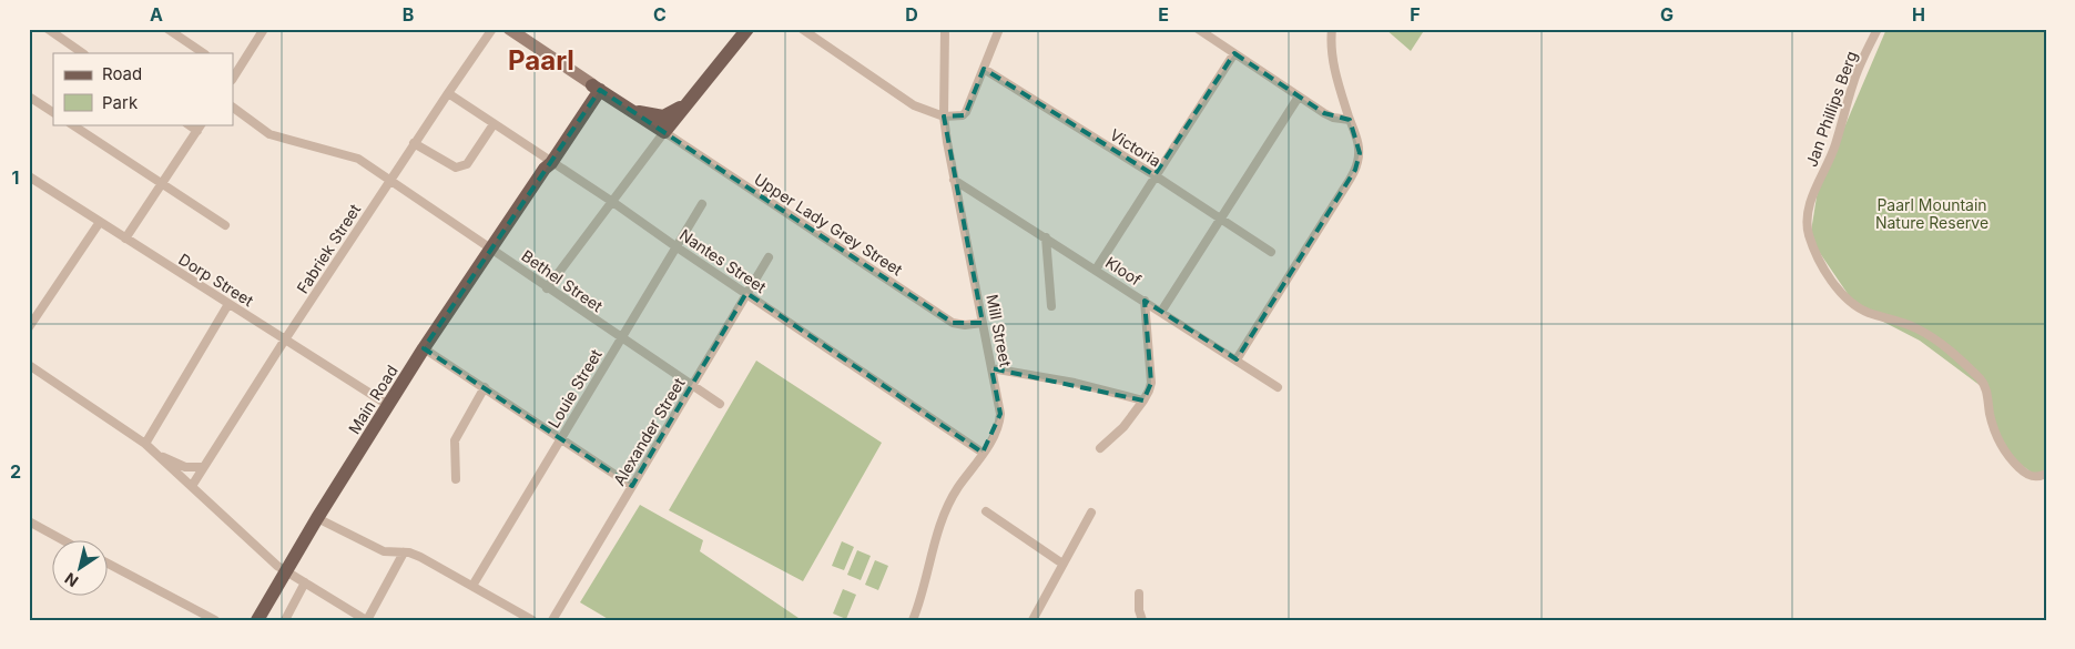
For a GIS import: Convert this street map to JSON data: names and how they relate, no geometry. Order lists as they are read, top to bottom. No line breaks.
{"streets":{"main road":["Main Road"],"street":["Jan Phillips Berg","Victoria","Upper Lady Grey Street","Fabriek Street","Nantes Street","Kloof","Dorp Street","Bethel Street","Mill Street","Louie Street","Alexander Street"]},"crossings":[["Upper Lady Grey Street","Mill Street"],["Fabriek Street","Nantes Street"],["Fabriek Street","Dorp Street"],["Fabriek Street","Bethel Street"],["Nantes Street","Mill Street"],["Nantes Street","Louie Street"],["Nantes Street","Main Road"],["Nantes Street","Alexander Street"],["Kloof","Mill Street"],["Dorp Street","Main Road"],["Bethel Street","Louie Street"],["Bethel Street","Main Road"],["Bethel Street","Alexander Street"]],"districts":["Paarl"],"parks":["Paarl Mountain Nature Reserve"],"legend":["Road","Park"],"north":"bottom left","grid":{"columns":["A","B","C","D","E","F","G","H"],"rows":["1","2"]}}
